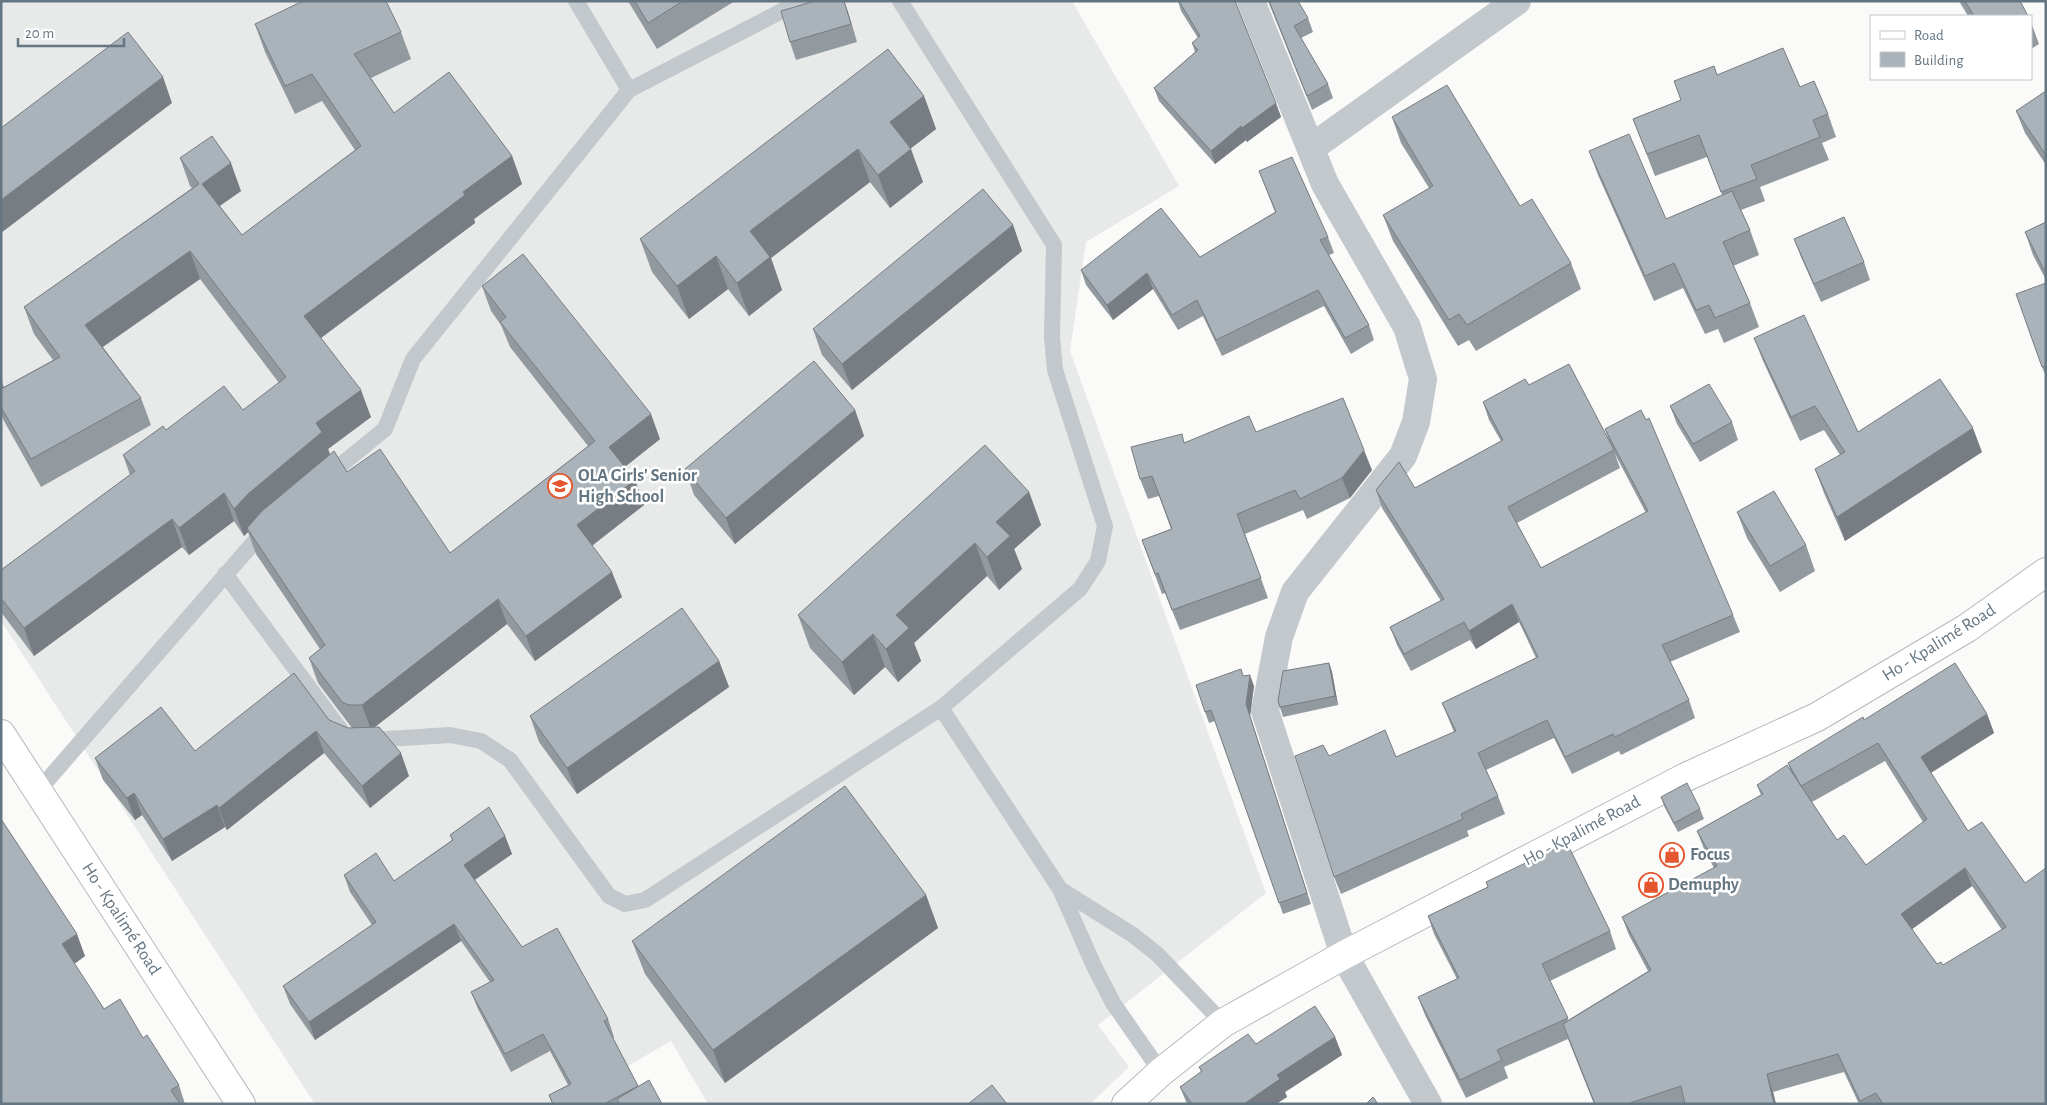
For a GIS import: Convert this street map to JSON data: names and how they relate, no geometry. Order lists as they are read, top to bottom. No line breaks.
{"streets":{"main road":["Ho - Kpalimé Road"]},"places":{"school or university":["OLA Girls' Senior High School"],"shop":["Focus","Demuphy"]},"legend":["Road","Building"],"scale_bar":"20 m"}
